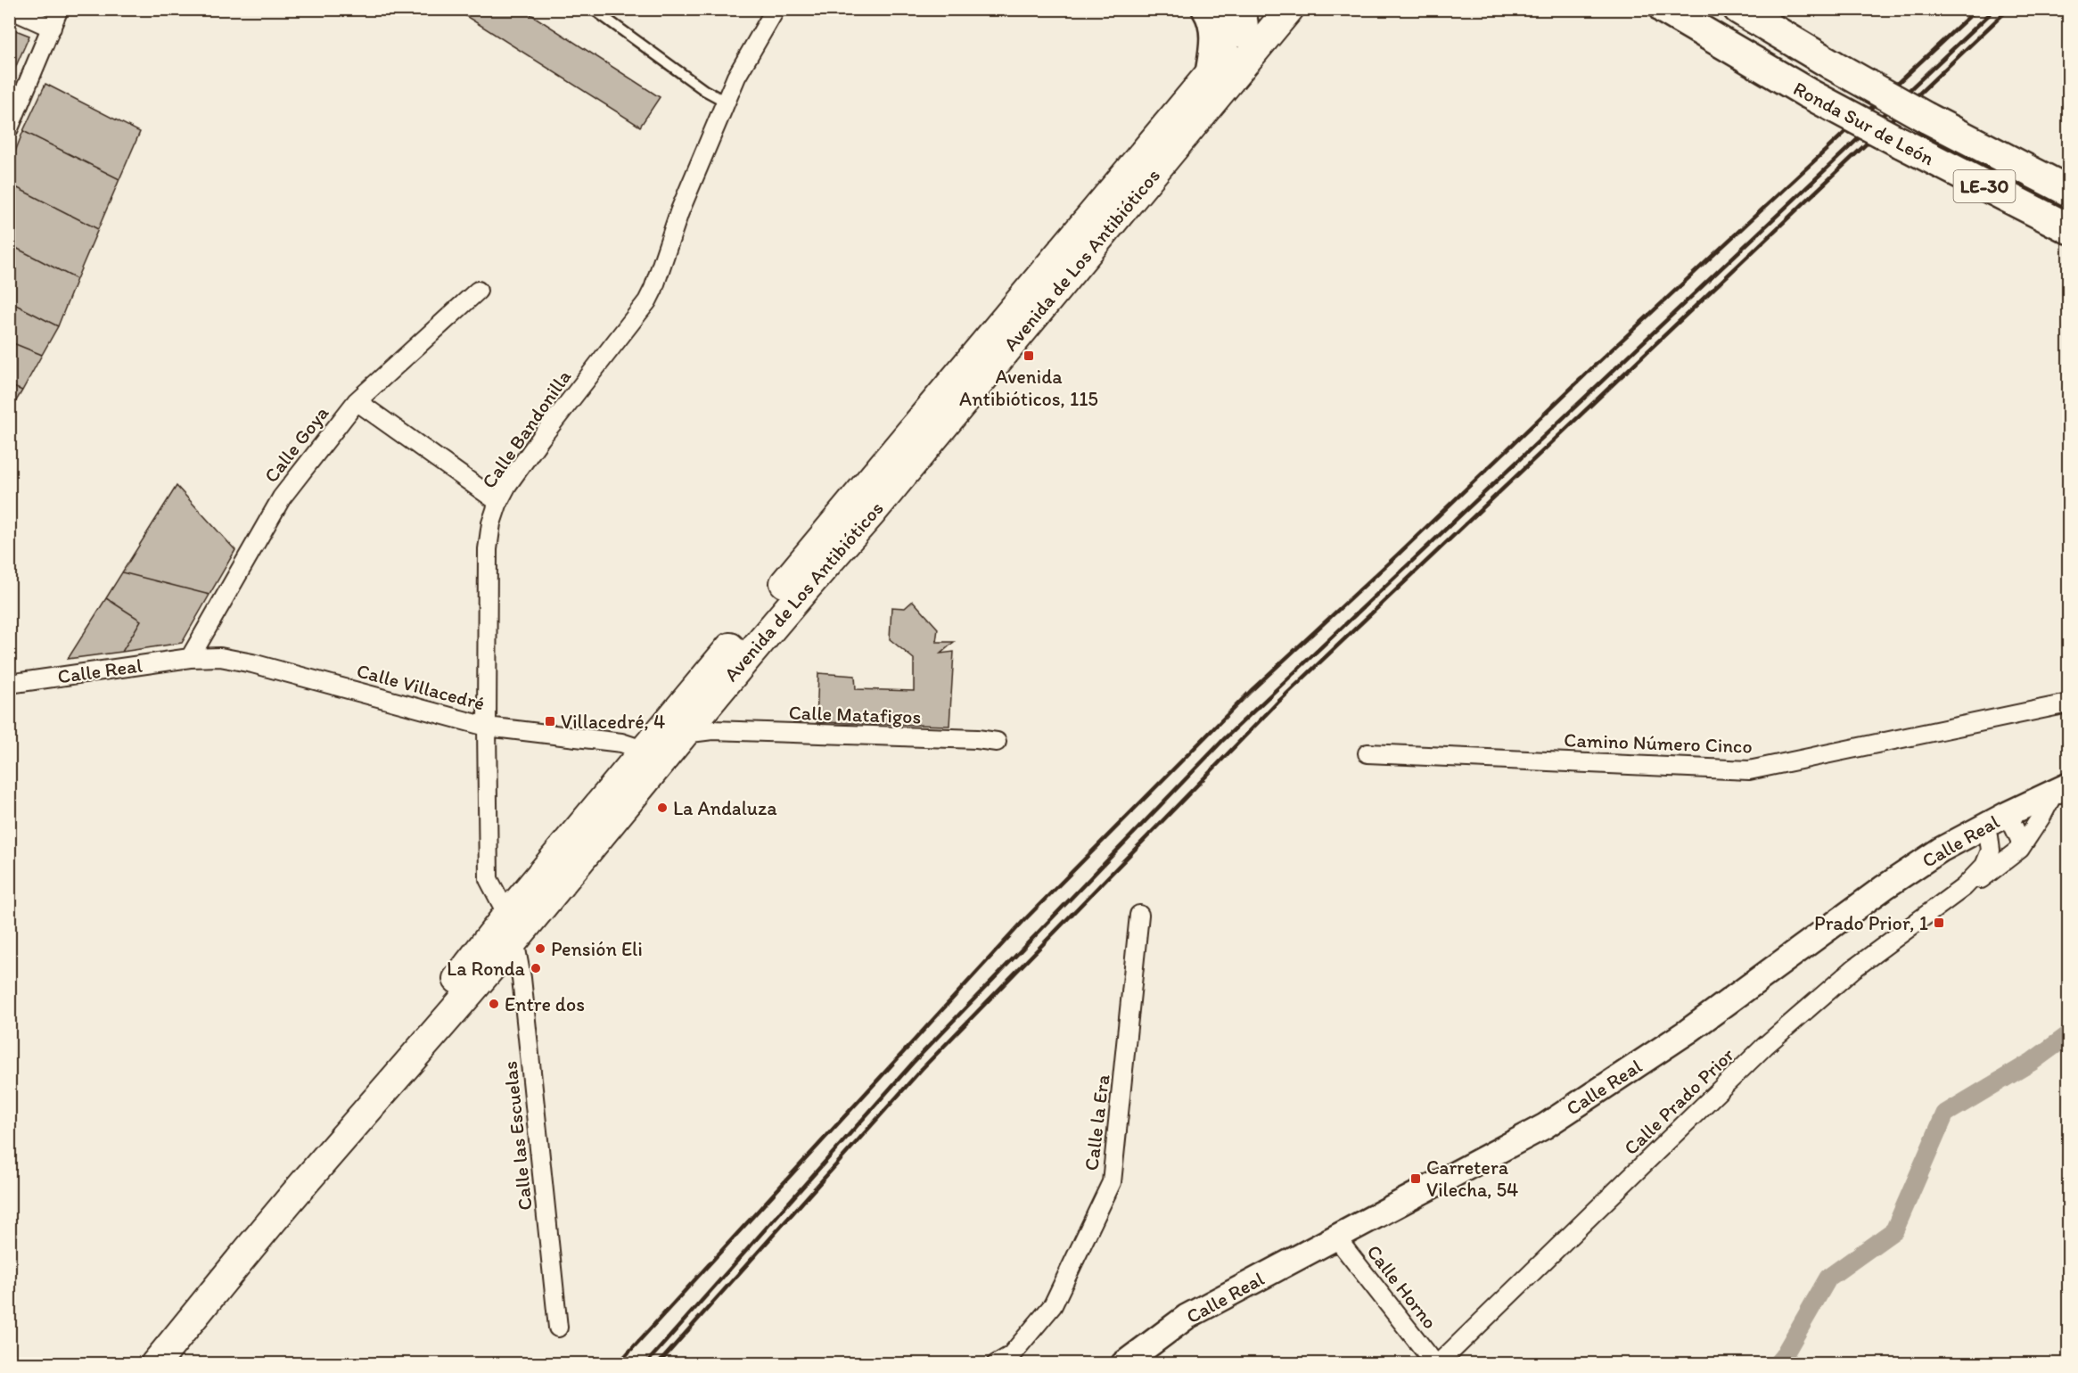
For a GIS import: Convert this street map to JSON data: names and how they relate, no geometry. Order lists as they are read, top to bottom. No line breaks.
{"streets":{"highway":["Ronda Sur de León","LE-30"],"main road":["Avenida de Los Antibióticos"],"street":["Calle Bandonilla","Calle Goya","Calle Real","Calle Villacedré","Calle Matafigos","Camino Número Cinco","Calle Prado Prior","Calle la Era","Calle las Escuelas","Calle Horno"]},"crossings":[["Avenida de Los Antibióticos","Calle Bandonilla"],["Avenida de Los Antibióticos","Calle Villacedré"],["Avenida de Los Antibióticos","Calle Matafigos"],["Avenida de Los Antibióticos","Calle las Escuelas"],["Calle Bandonilla","Calle Villacedré"],["Calle Bandonilla","Calle las Escuelas"],["Calle Goya","Calle Real"],["Calle Goya","Calle Villacedré"],["Calle Real","Calle Villacedré"],["Calle Real","Calle Prado Prior"],["Calle Real","Calle Horno"],["Calle Prado Prior","Calle Horno"]],"places":{"transit":["Avenida Antibióticos, 115","Villacedré, 4","Prado Prior, 1","Carretera Vilecha, 54"],"other":["La Andaluza","Pensión Eli","La Ronda","Entre dos"]}}
